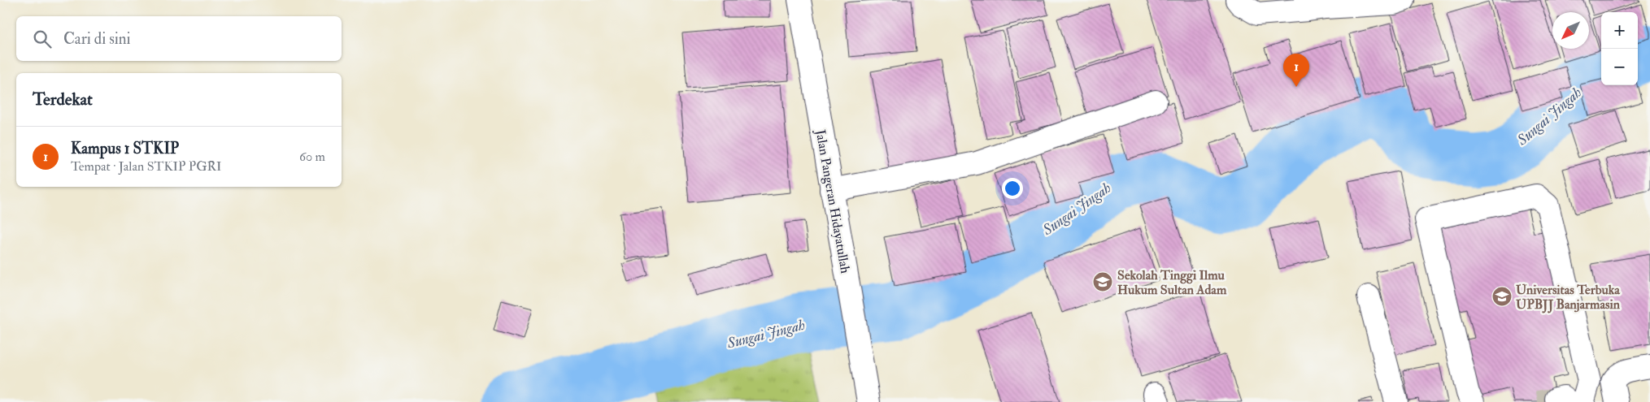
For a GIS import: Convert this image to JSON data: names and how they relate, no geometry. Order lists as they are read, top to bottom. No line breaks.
{"streets":{"main road":["Jalan Pangeran Hidayatullah"]},"water":["Sungai Jingah"],"places":{"school or university":["Sekolah Tinggi Ilmu Hukum Sultan Adam","Universitas Terbuka UPBJJ Banjarmasin"]},"north":"bottom left","page":{"map_buttons":["+","−"],"search":"Cari di sini","pins":"1","heading":"Terdekat","list":[{"mark":"1","name":"Kampus 1 STKIP","note":"Tempat · Jalan STKIP PGRI","value":"60 m"}]}}
